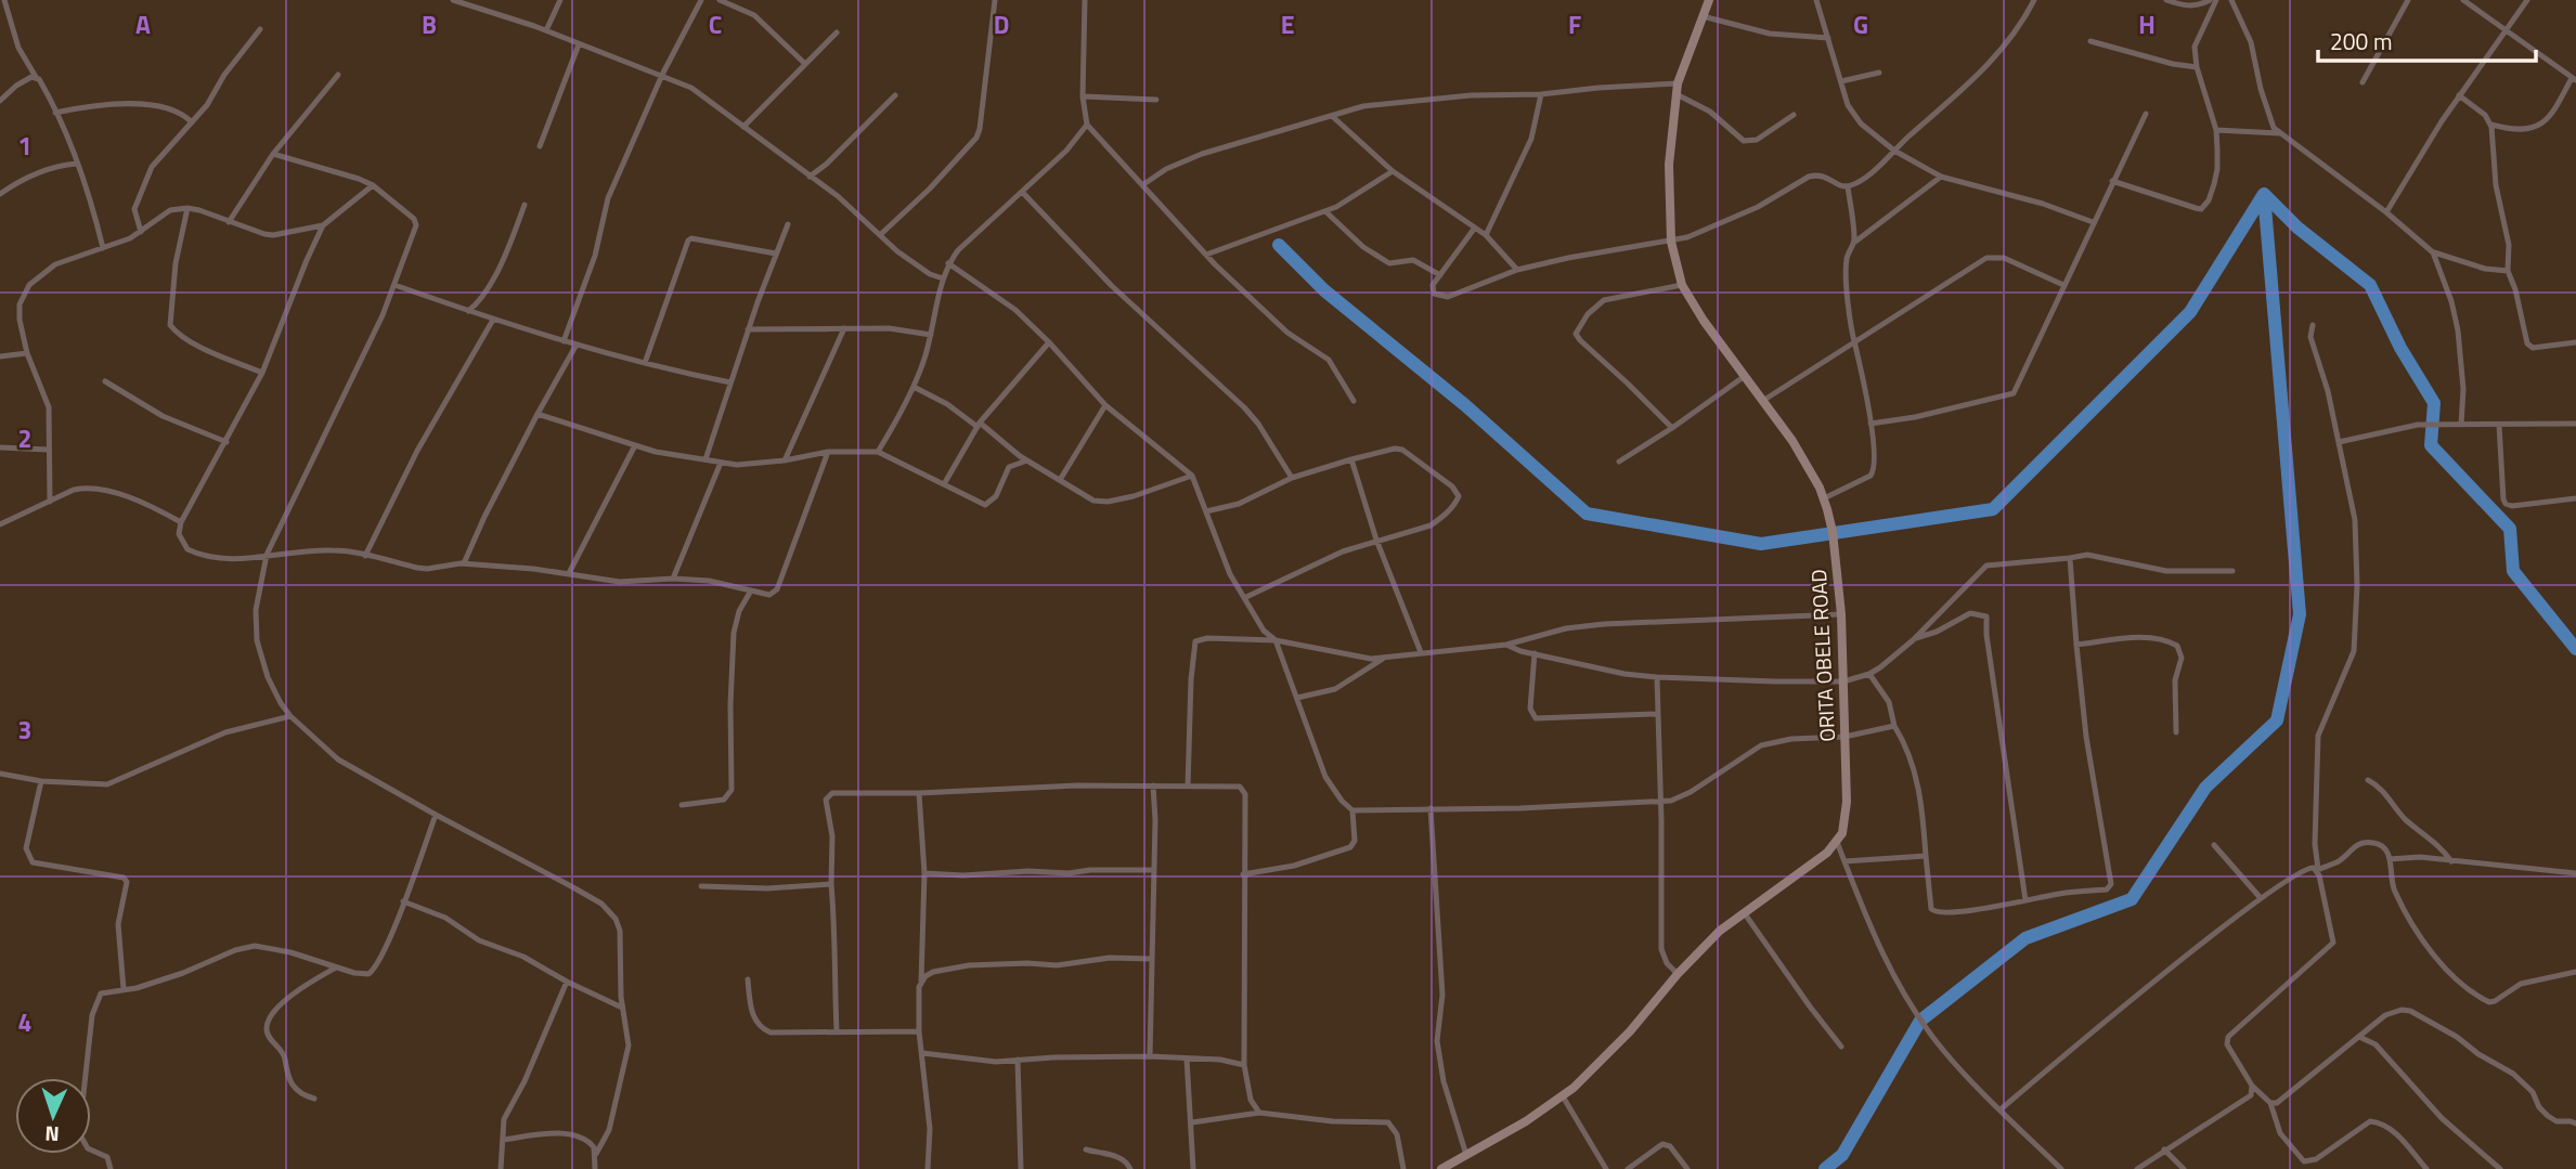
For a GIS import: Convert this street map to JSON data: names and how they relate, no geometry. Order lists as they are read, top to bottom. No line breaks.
{"streets":{"main road":["ORITA OBELE ROAD"]},"scale_bar":"200 m","north":"bottom","grid":{"columns":["A","B","C","D","E","F","G","H"],"rows":["1","2","3","4"]}}
